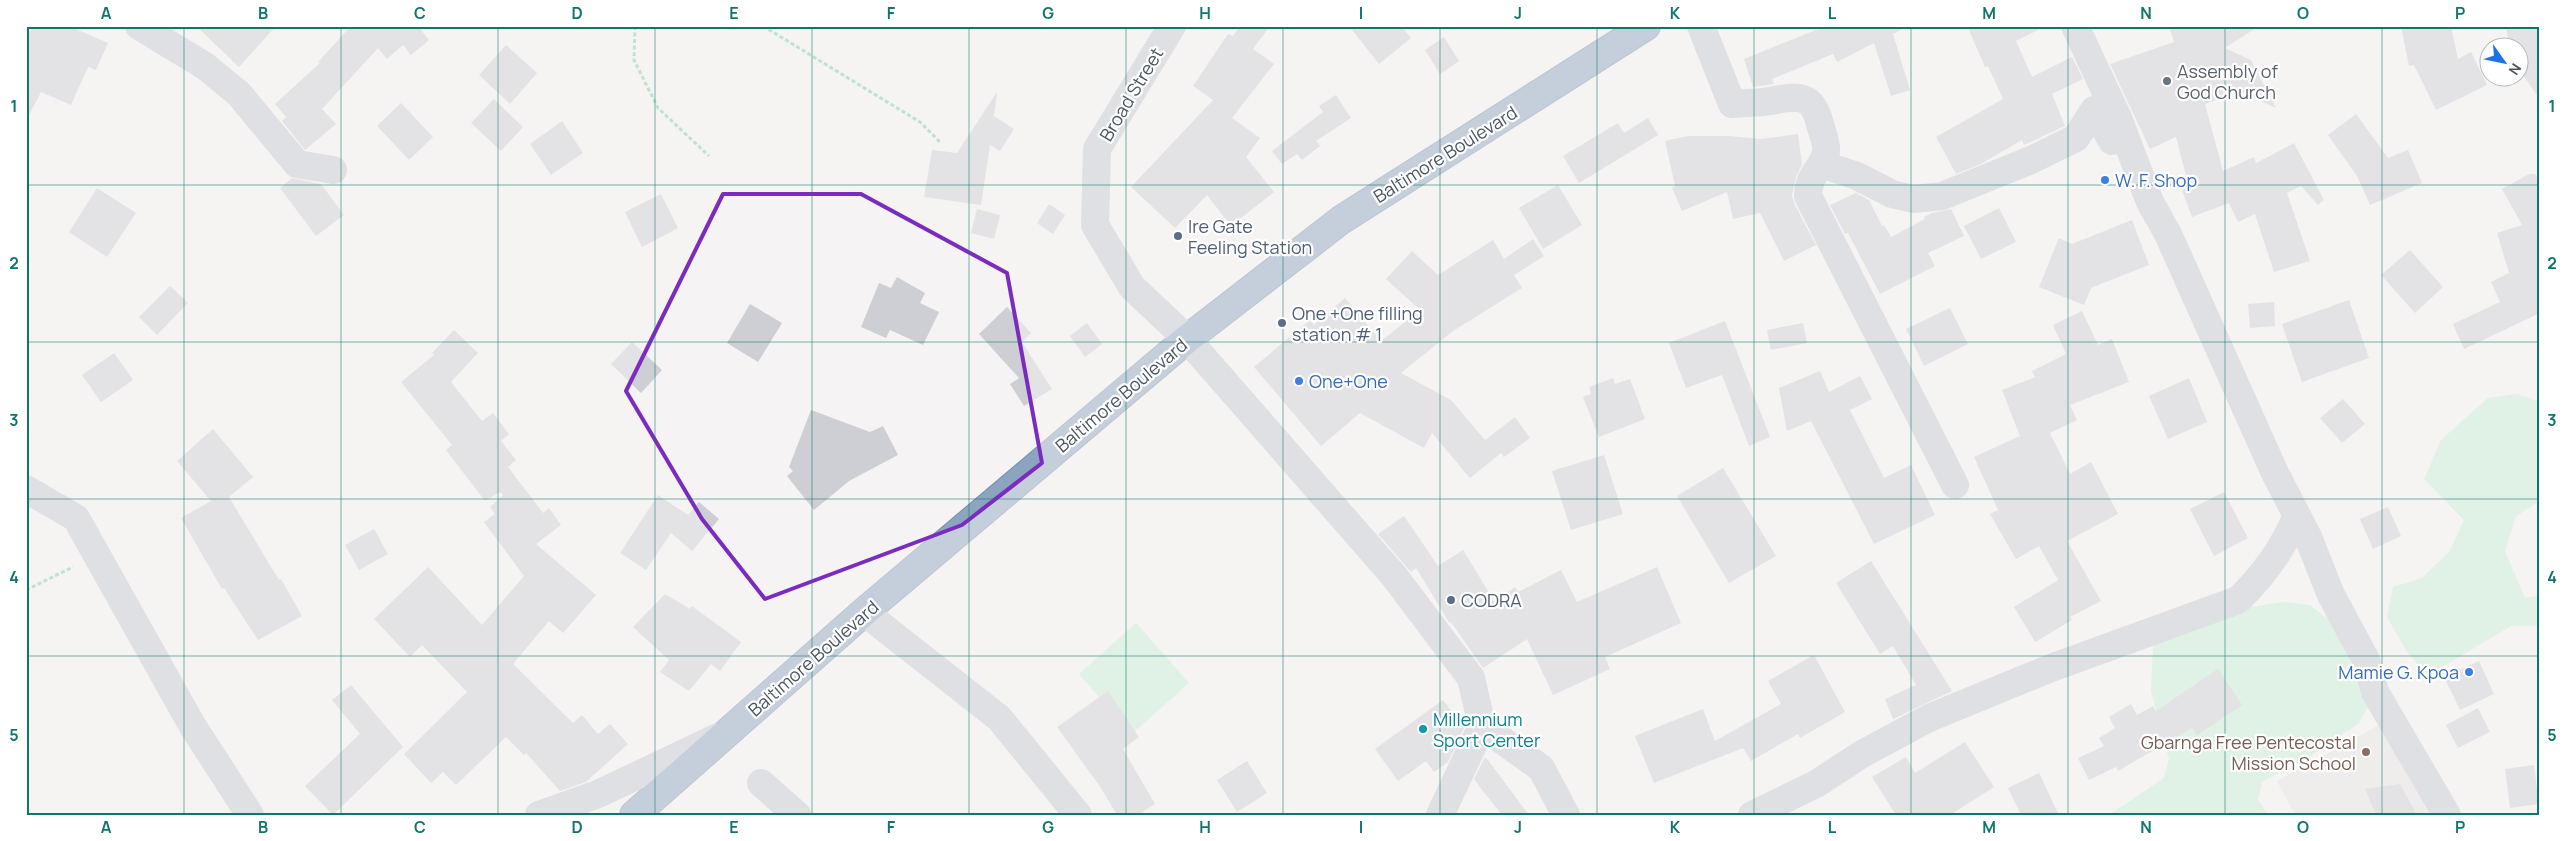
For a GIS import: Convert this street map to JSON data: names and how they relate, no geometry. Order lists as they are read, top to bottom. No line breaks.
{"streets":{"highway":["Baltimore Boulevard"],"street":["Broad Street"]},"crossings":[["Broad Street","Baltimore Boulevard"]],"places":["Assembly of God Church","W. F. Shop","Ire Gate Feeling Station","One +One filling station # 1","One+One","CODRA","Mamie G. Kpoa","Millennium Sport Center","Gbarnga Free Pentecostal Mission School"],"north":"bottom right","grid":{"columns":["A","B","C","D","E","F","G","H","I","J","K","L","M","N","O","P"],"rows":["1","2","3","4","5"]}}
